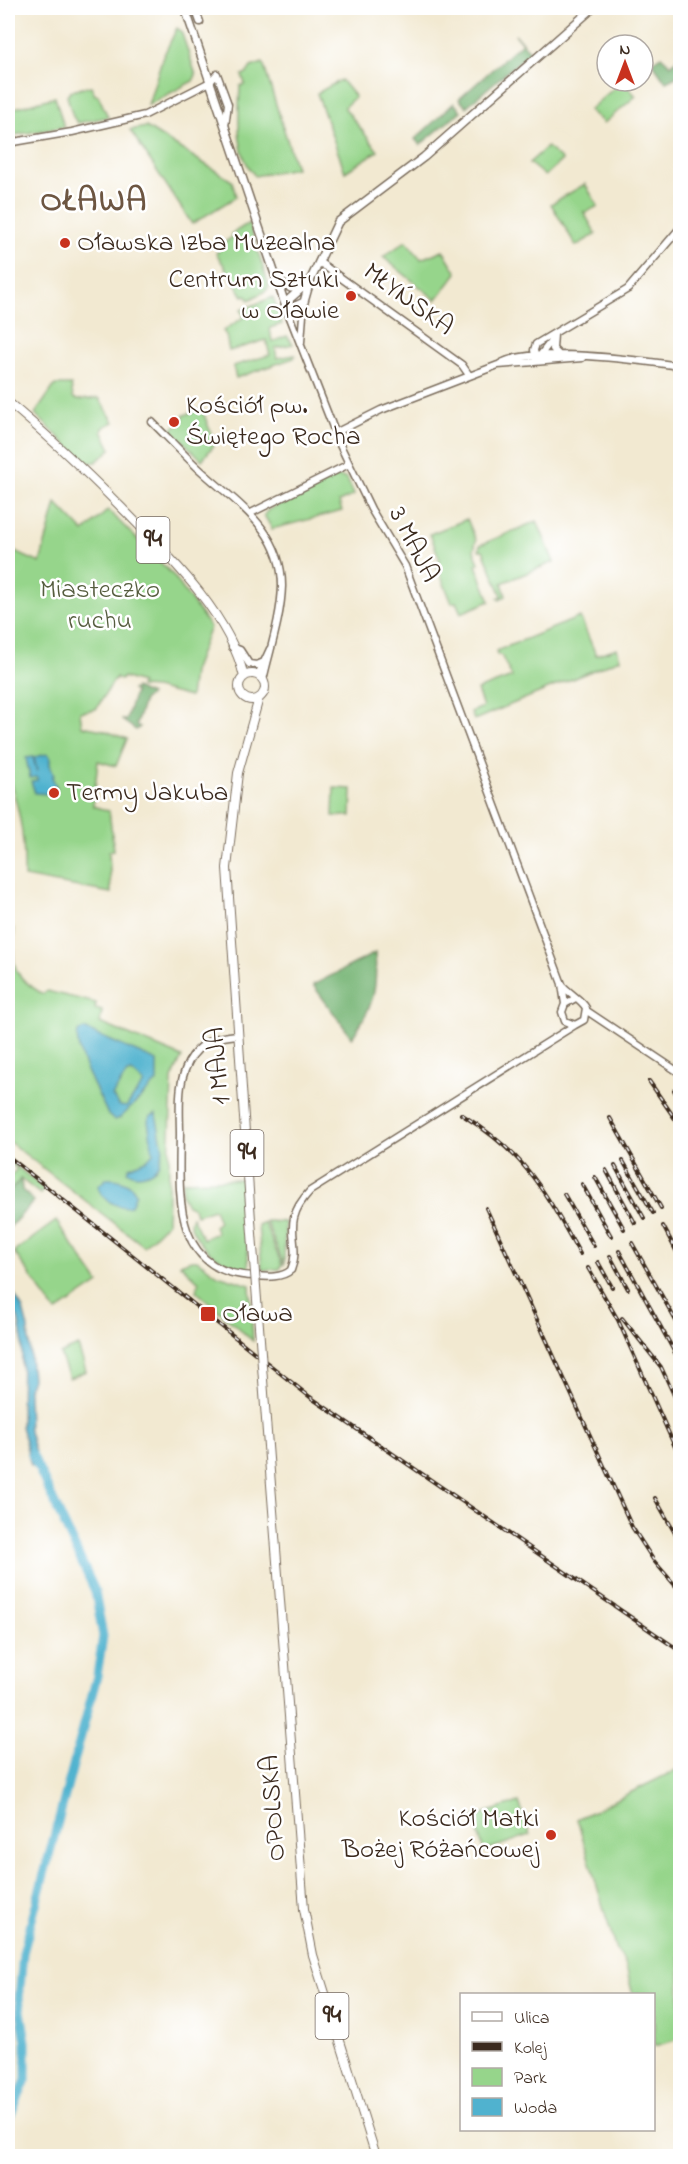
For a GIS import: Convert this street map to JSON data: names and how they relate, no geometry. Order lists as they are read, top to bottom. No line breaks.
{"streets":{"main road":["94","3 MAJA","1 MAJA","OPOLSKA"],"street":["MŁYŃSKA"]},"crossings":[["94","1 MAJA"],["1 MAJA","OPOLSKA"]],"districts":["OŁAWA"],"parks":["Miasteczko ruchu"],"places":{"other":["Oławska Izba Muzealna","Centrum Sztuki w Oławie","Kościół pw. Świętego Rocha","Termy Jakuba","Kościół Matki Bożej Różańcowej"],"transit":["Oława"]},"legend":["Ulica","Kolej","Park","Woda"],"north":"top"}
